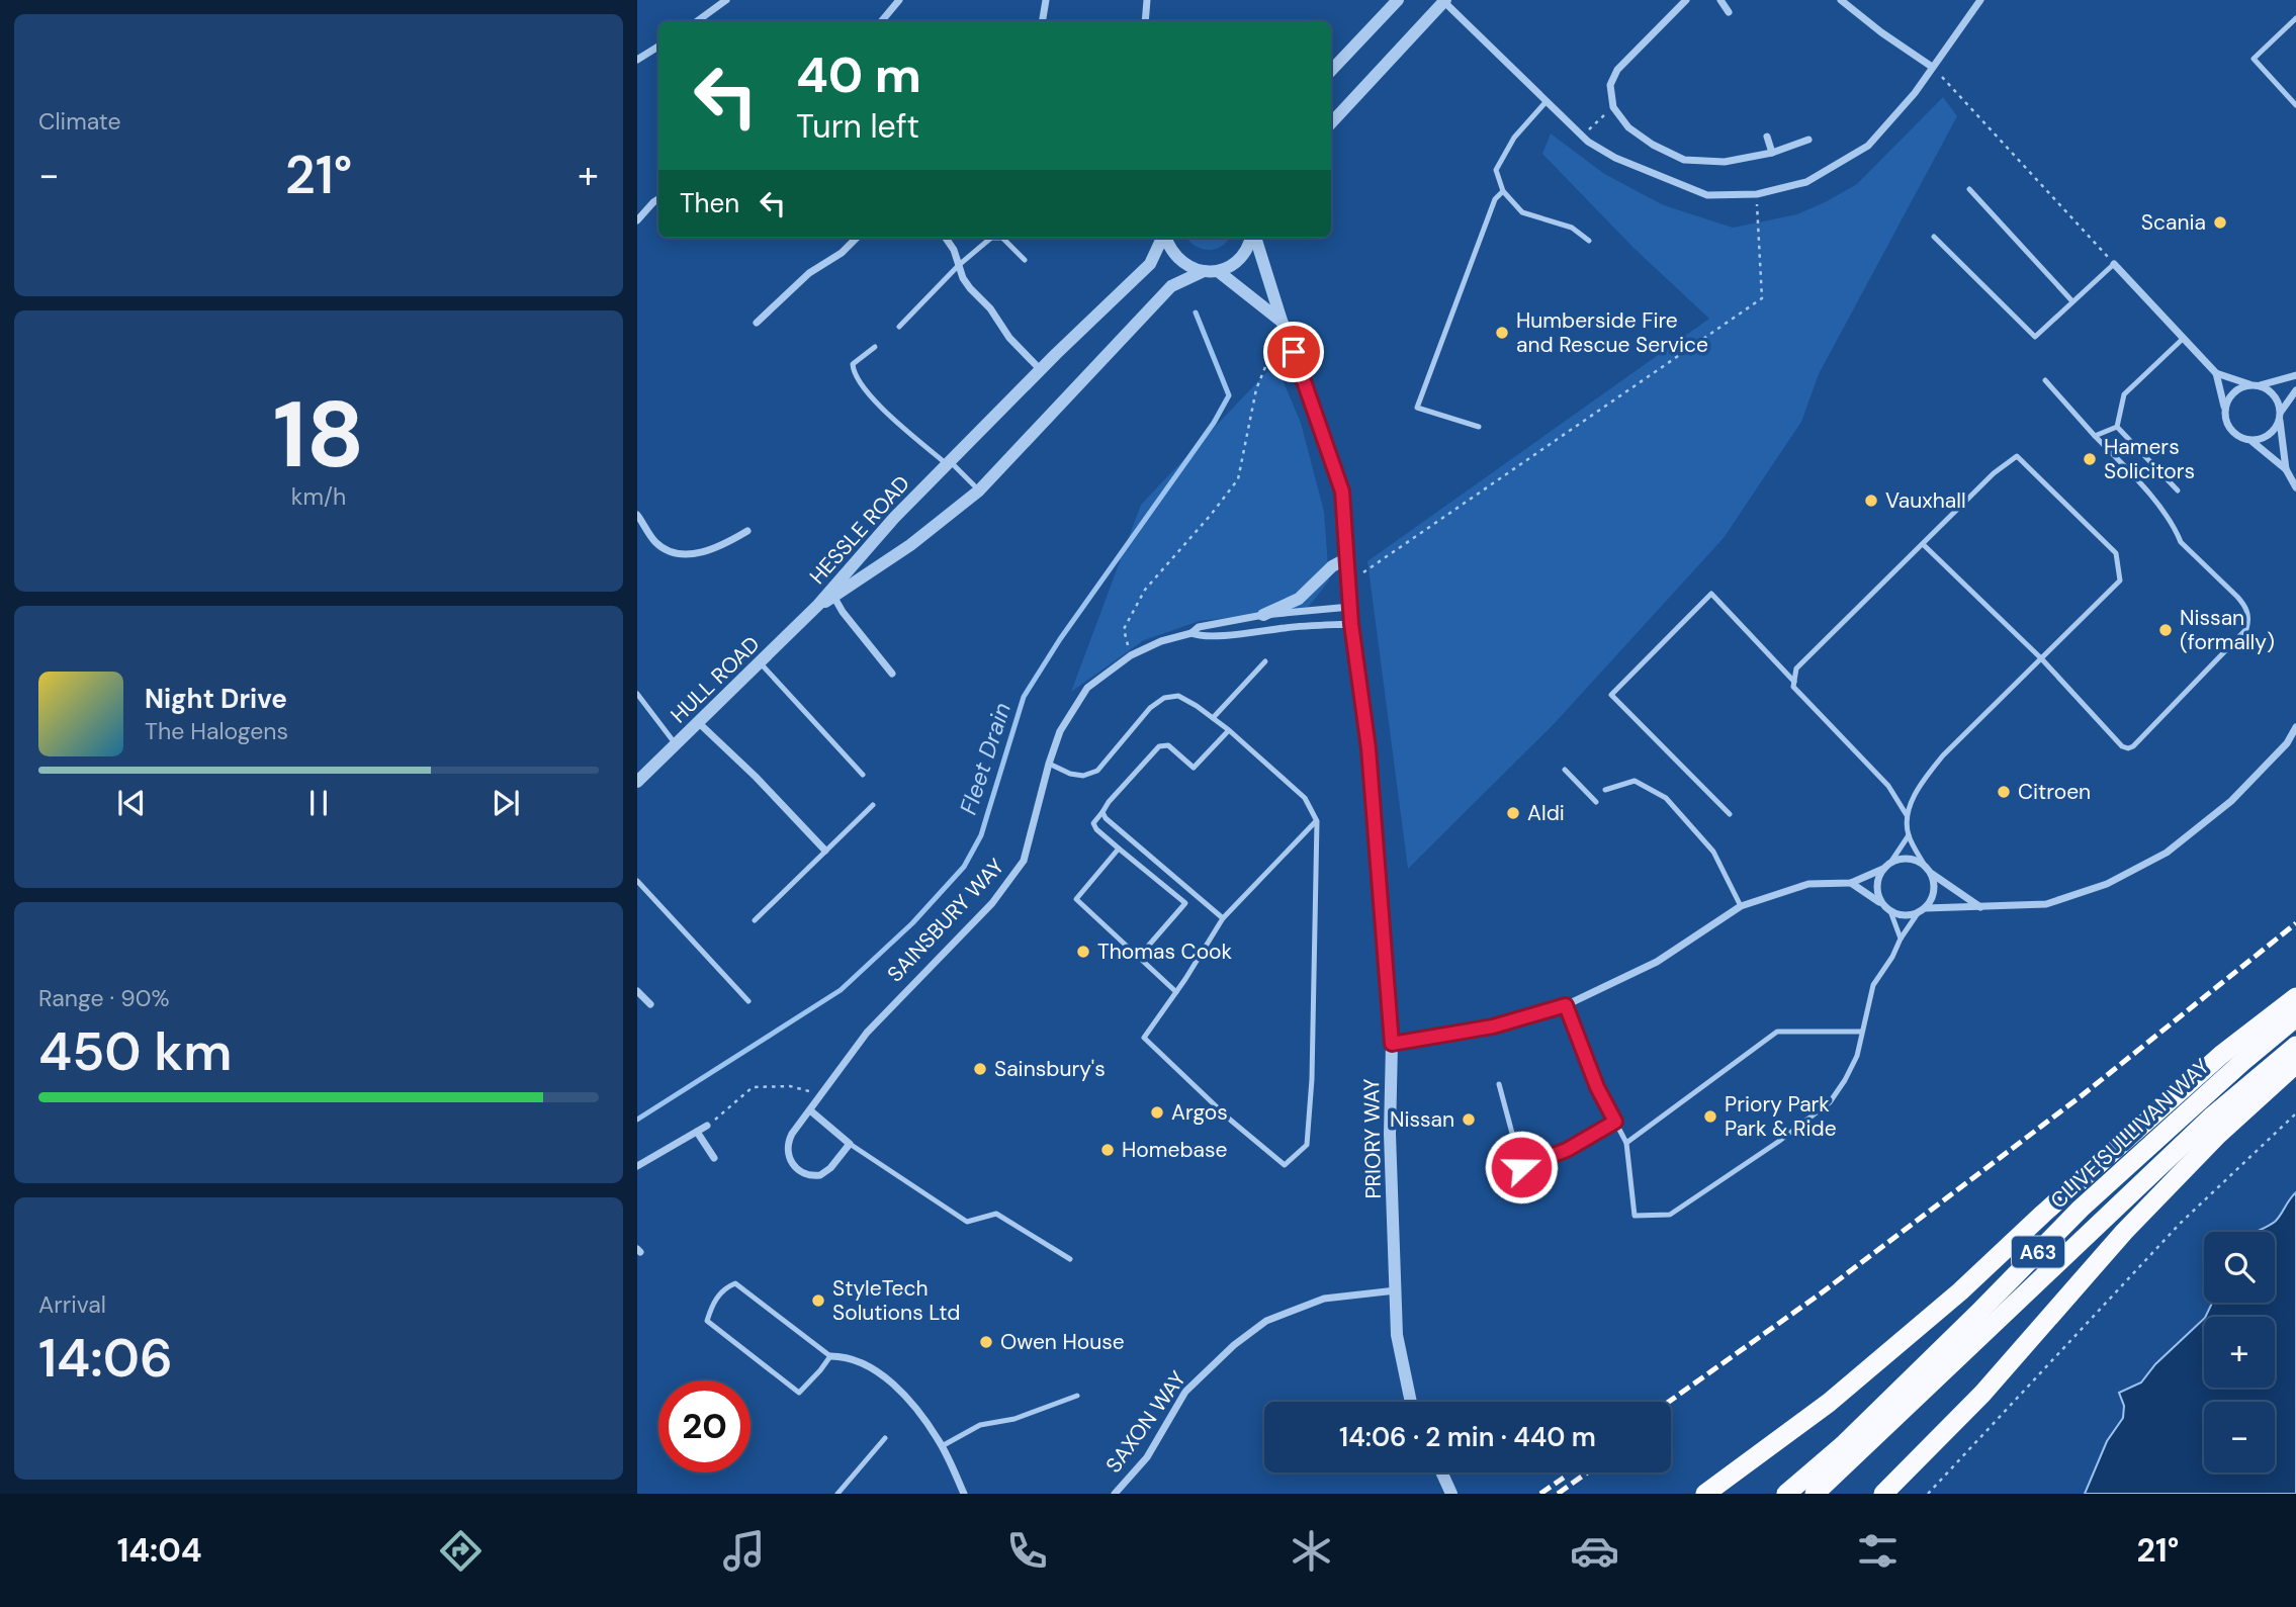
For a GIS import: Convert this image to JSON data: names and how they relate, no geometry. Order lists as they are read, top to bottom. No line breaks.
{"streets":{"highway":["CLIVE SULLIVAN WAY","A63"],"street":["HESSLE ROAD","HULL ROAD","SAINSBURY WAY","PRIORY WAY","SAXON WAY"]},"crossings":[["HESSLE ROAD","HULL ROAD"],["SAINSBURY WAY","PRIORY WAY"],["PRIORY WAY","SAXON WAY"]],"water":["Fleet Drain"],"places":["Scania","Humberside Fire and Rescue Service","Hamers Solicitors","Vauxhall","Nissan (formally)","Citroen","Aldi","Thomas Cook","Sainsbury's","Argos","Priory Park Park & Ride","Nissan","Homebase","StyleTech Solutions Ltd","Owen House"],"page":{"tile":["Climate",["18","km/h"],["Range · 90%","450 km"],["Arrival","14:06"]],"turn":["40 m","Turn left"],"heat":["−","21°","+"],"then":"Then","song":["Night Drive","The Halogens"],"map_buttons":["+","−"],"limit":"20","trip":"14:06 · 2 min · 440 m","tabs":["14:04","21°"]}}
